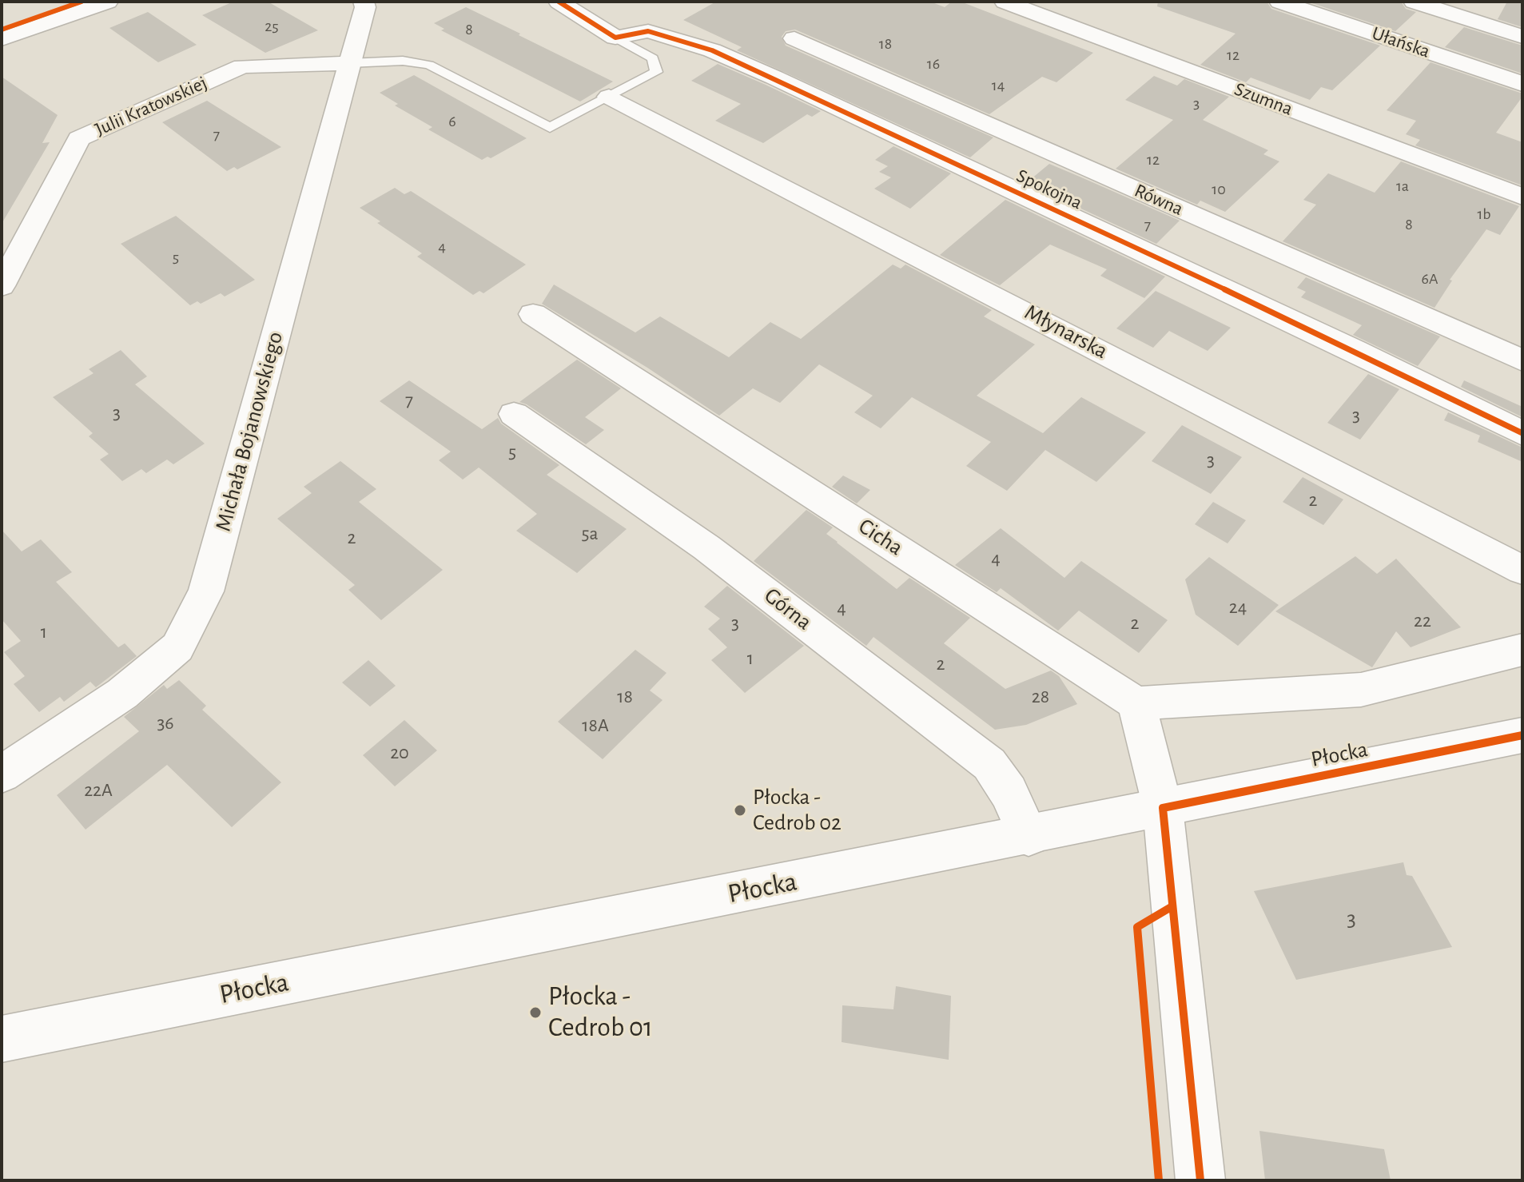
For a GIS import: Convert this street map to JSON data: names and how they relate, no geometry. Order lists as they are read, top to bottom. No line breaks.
{"streets":{"street":["Ułańska","Szumna","Julii Kratowskiej","Spokojna","Równa","Młynarska","Michała Bojanowskiego","Cicha","Górna","Płocka"]},"crossings":[["Julii Kratowskiej","Michała Bojanowskiego"],["Górna","Płocka"]],"places":["Płocka - Cedrob 02","Płocka - Cedrob 01"],"house_numbers":["25","8","18","12","16","14","3","6","7","12","1a","10","1b","8","7","4","5","6A","7","3","3","5","3","2","5a","2","4","24","4","22","3","2","1","1","2","18","28","36","18A","20","22A","3"]}
